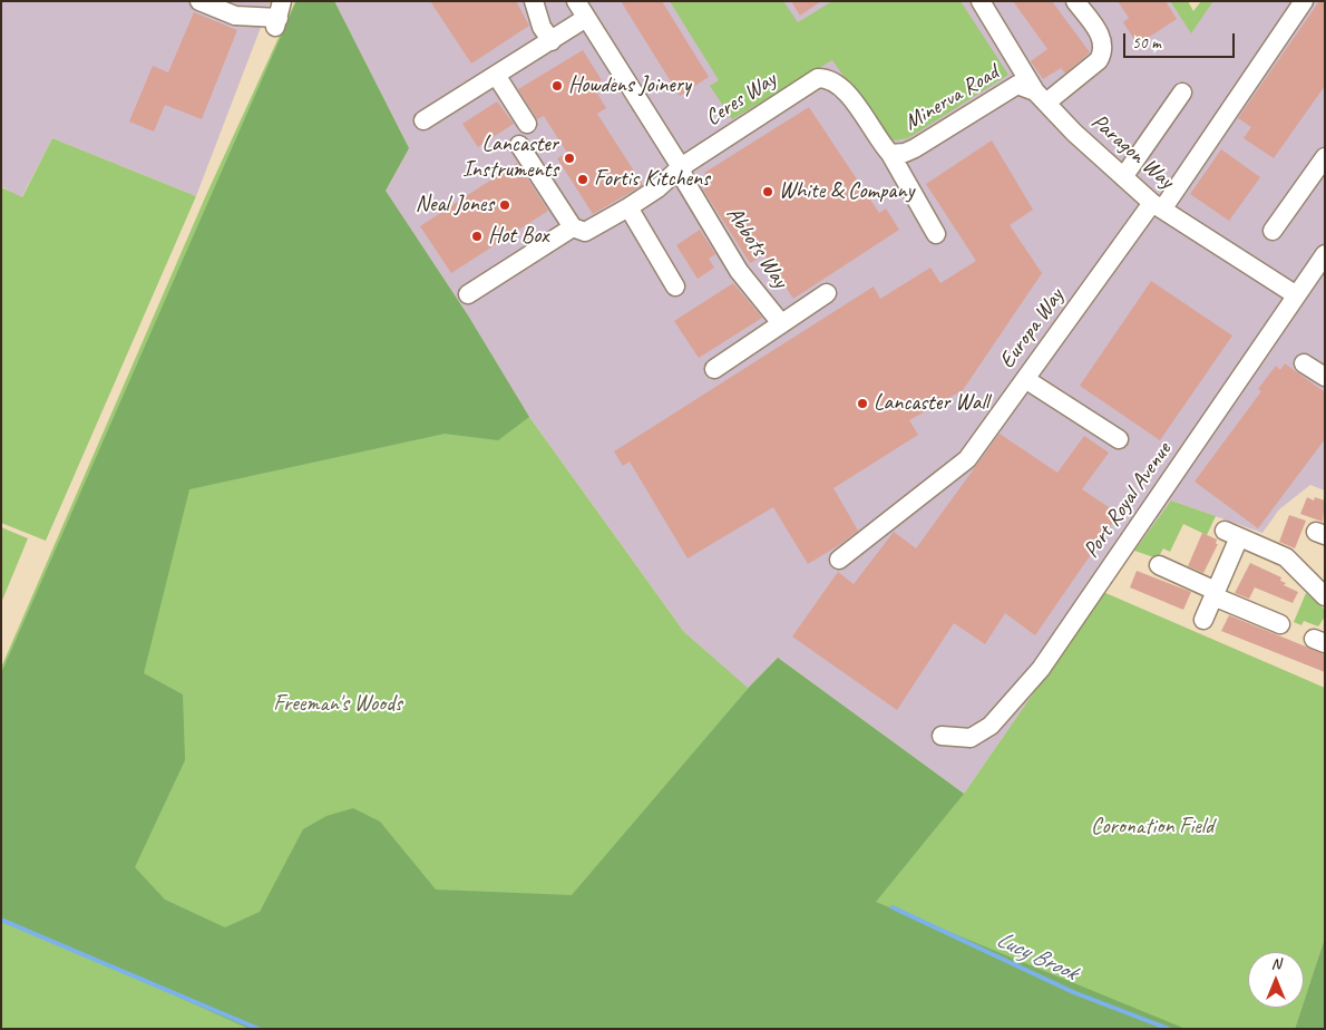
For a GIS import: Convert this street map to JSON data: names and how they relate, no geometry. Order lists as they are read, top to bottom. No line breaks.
{"streets":{"street":["Minerva Road","Ceres Way","Paragon Way","Abbots Way","Europa Way","Port Royal Avenue"]},"crossings":[["Minerva Road","Ceres Way"],["Minerva Road","Paragon Way"],["Ceres Way","Abbots Way"],["Paragon Way","Europa Way"],["Paragon Way","Port Royal Avenue"]],"water":["Lucy Brook"],"parks":["Freeman's Woods","Coronation Field"],"places":["Howdens Joinery","Lancaster Instruments","Fortis Kitchens","White & Company","Neal Jones","Hot Box","Lancaster Wall"],"scale_bar":"50 m","north":"top"}
